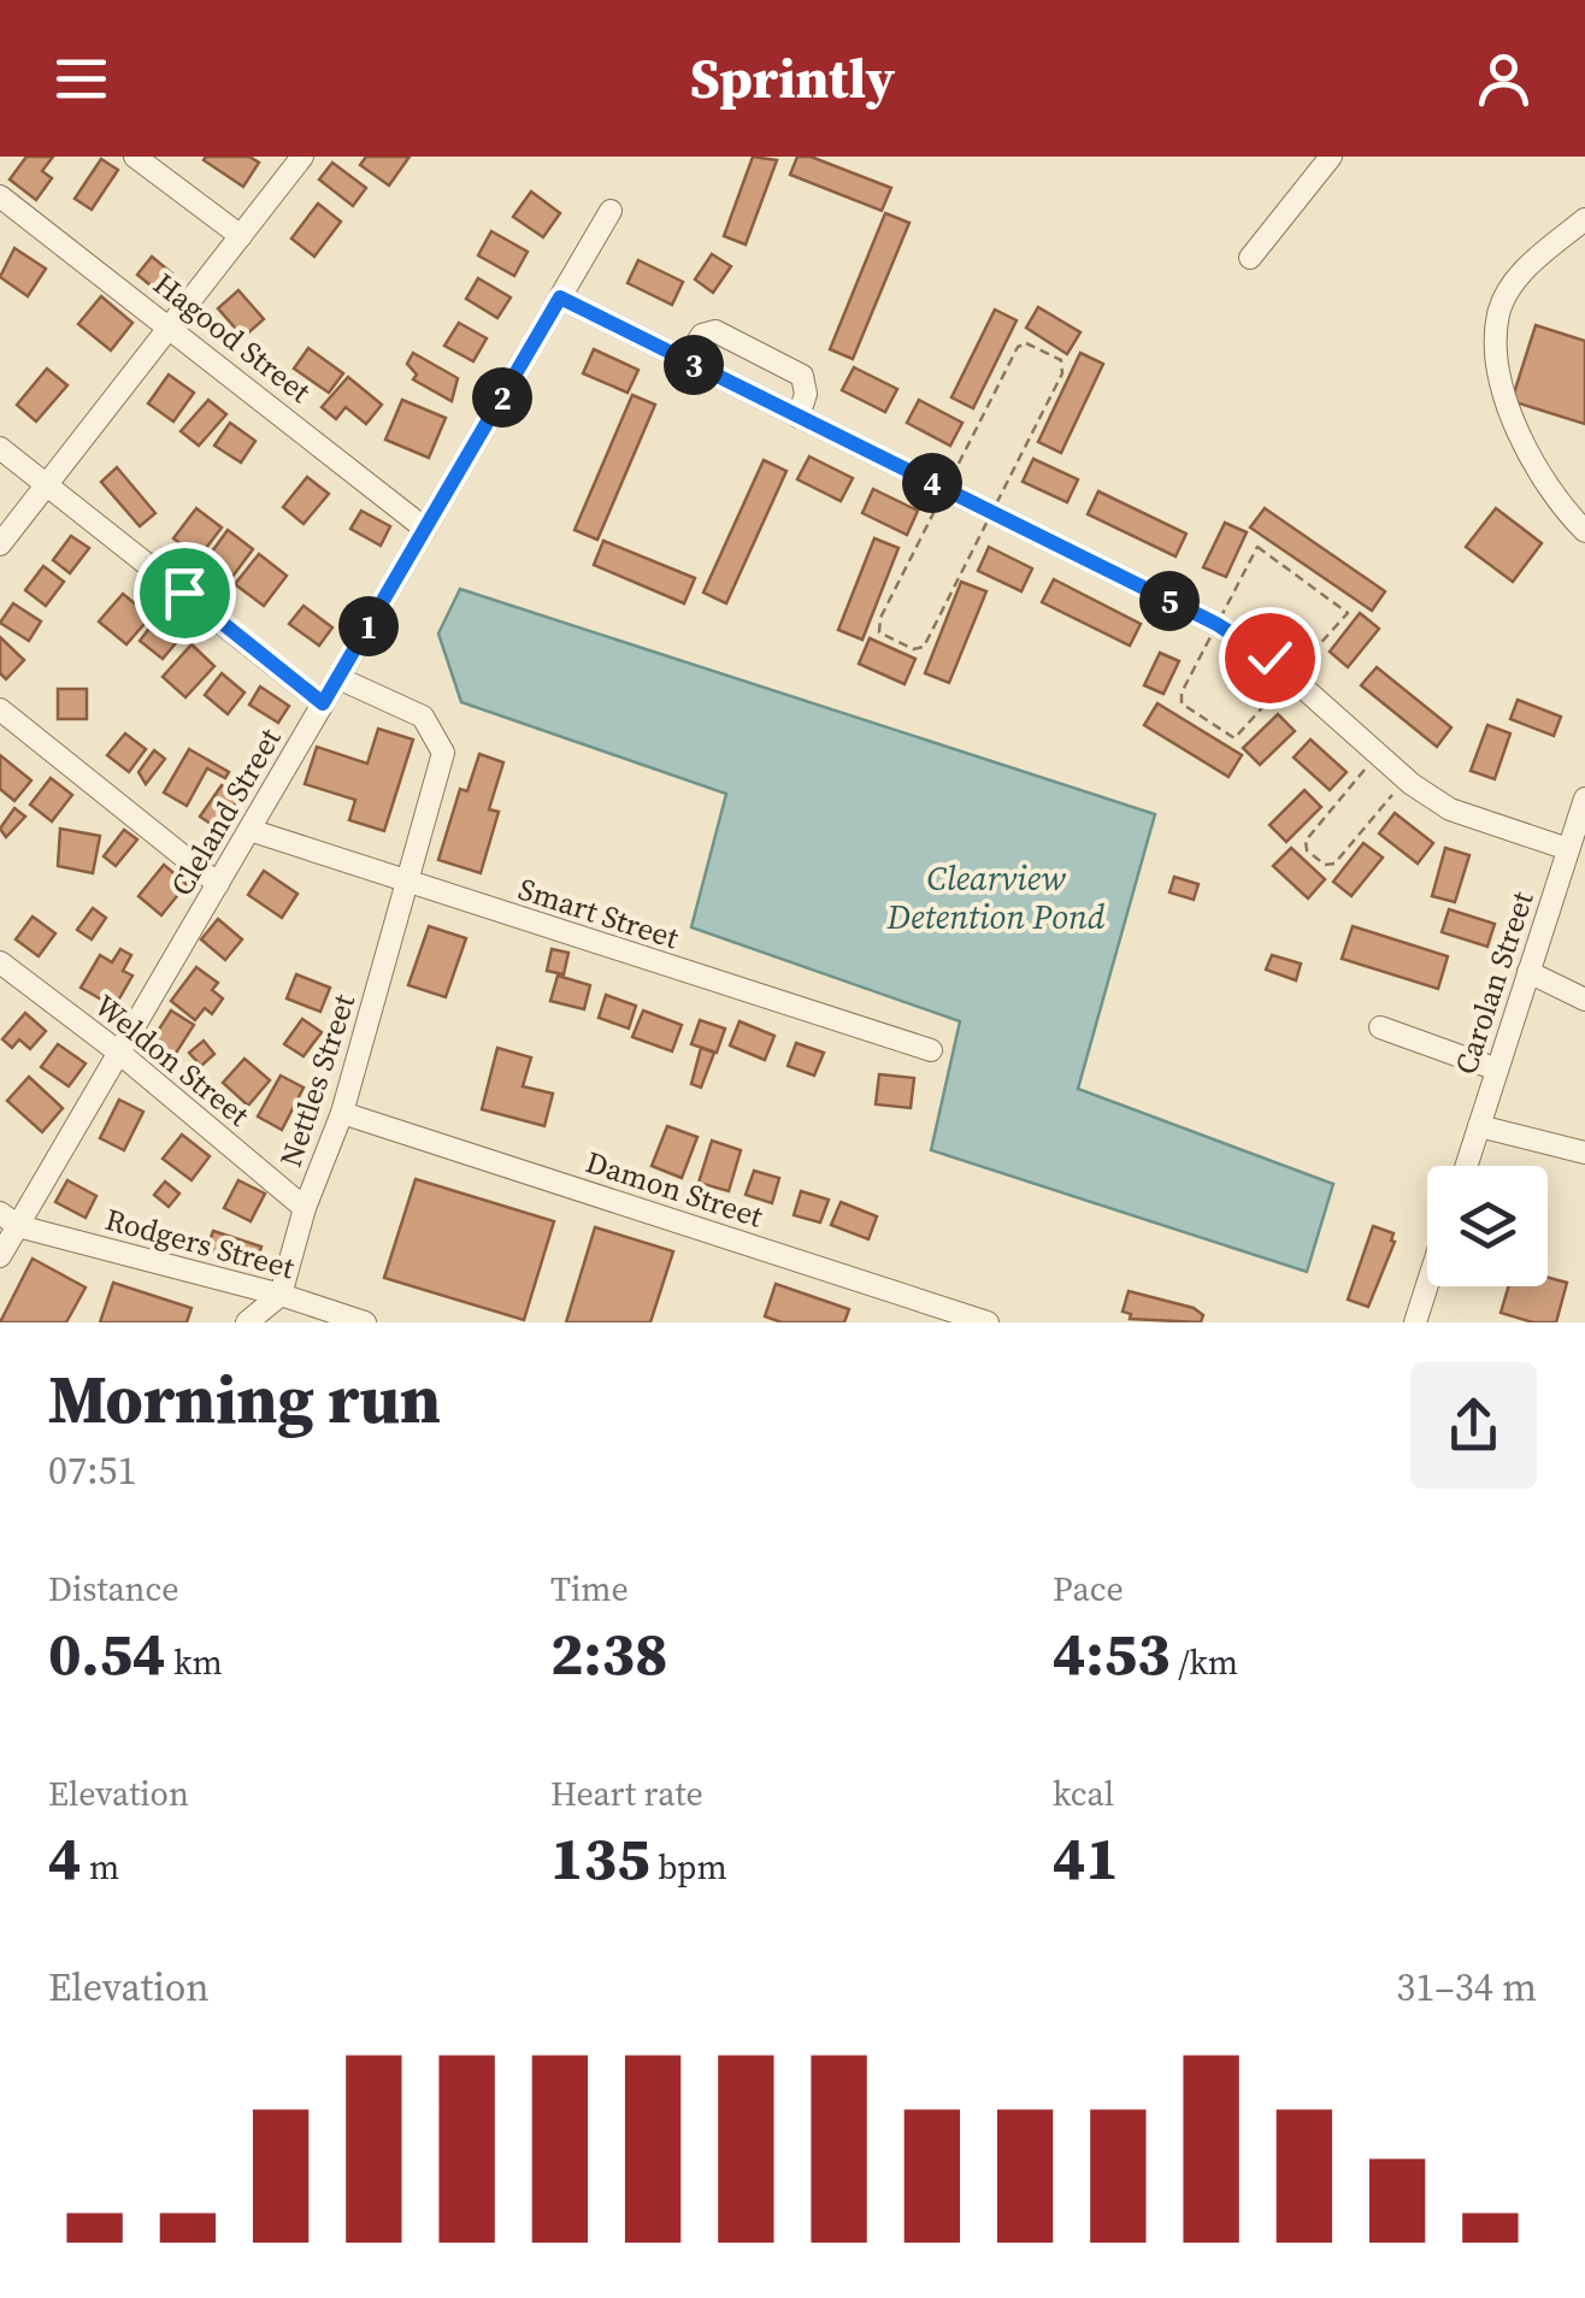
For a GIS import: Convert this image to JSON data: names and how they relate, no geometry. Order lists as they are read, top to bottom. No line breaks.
{"streets":{"street":["Hagood Street","Cleland Street","Smart Street","Carolan Street","Weldon Street","Nettles Street","Damon Street","Rodgers Street"]},"crossings":[["Hagood Street","Cleland Street"],["Cleland Street","Smart Street"],["Cleland Street","Weldon Street"],["Cleland Street","Nettles Street"],["Cleland Street","Rodgers Street"],["Smart Street","Nettles Street"],["Weldon Street","Nettles Street"],["Nettles Street","Damon Street"],["Nettles Street","Rodgers Street"]],"water":["Clearview Detention Pond"],"page":{"header":"Sprintly","pins":["3","2","4","5","1"],"heading":["Morning run","07:51"],"stats":[["Distance","0.54 km"],["Time","2:38"],["Pace","4:53 /km"],["Elevation","4 m"],["Heart rate","135 bpm"],["kcal","41"]],"chart":["Elevation","31–34 m"]}}
